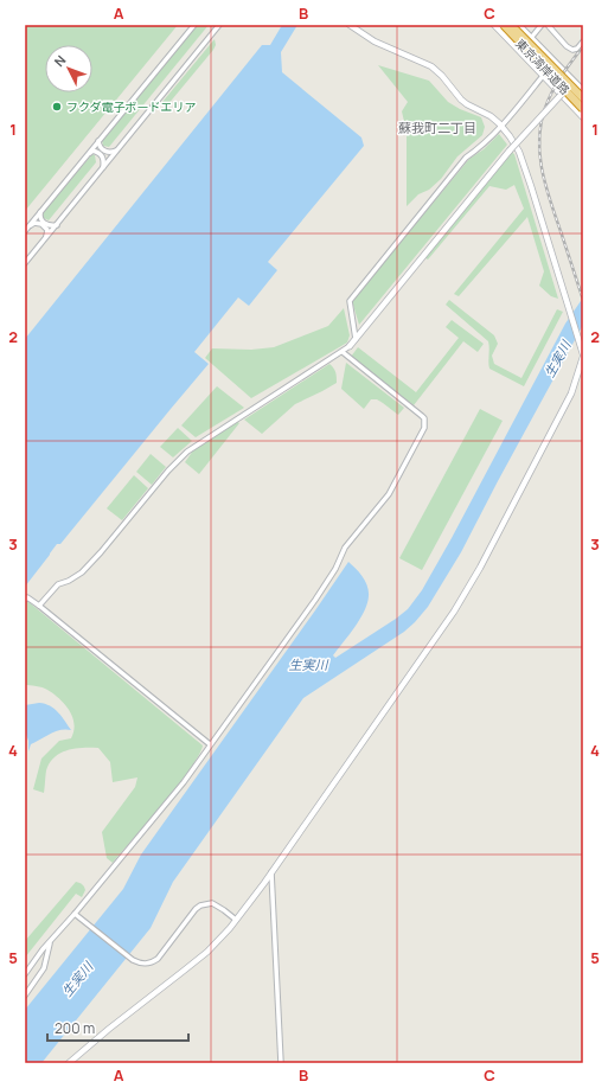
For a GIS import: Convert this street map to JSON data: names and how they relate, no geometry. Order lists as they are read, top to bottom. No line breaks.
{"streets":{"highway":["東京湾岸道路"]},"districts":["蘇我町二丁目"],"water":["生実川"],"places":["フクダ電子ボードエリア"],"scale_bar":"200 m","north":"top left","grid":{"columns":["A","B","C"],"rows":["1","2","3","4","5"]}}
